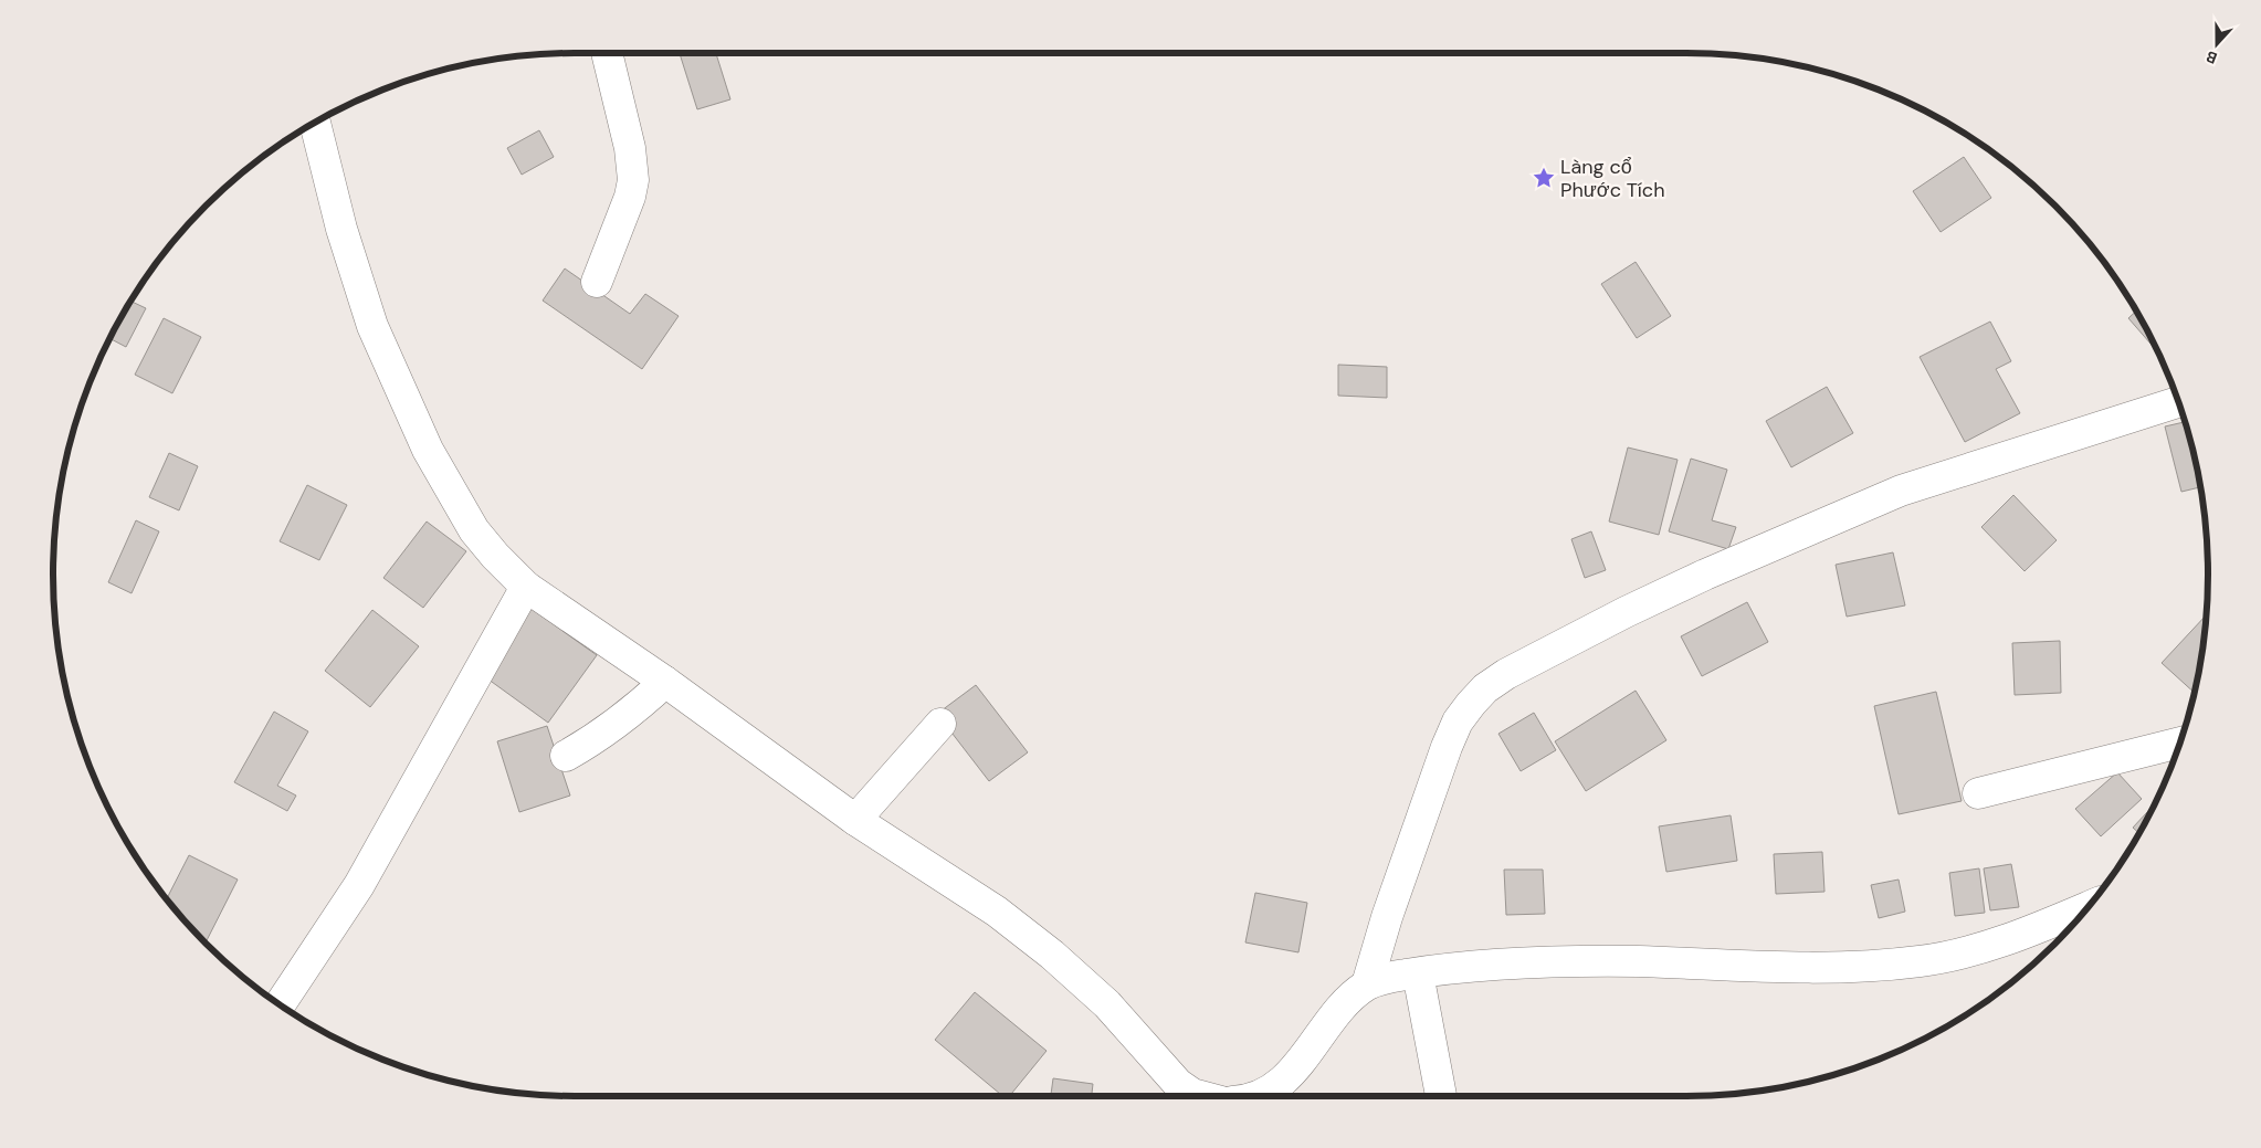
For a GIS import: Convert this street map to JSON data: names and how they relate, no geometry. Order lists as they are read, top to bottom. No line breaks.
{"places":{"place":["Làng cổ Phước Tích"]},"north":"bottom"}
